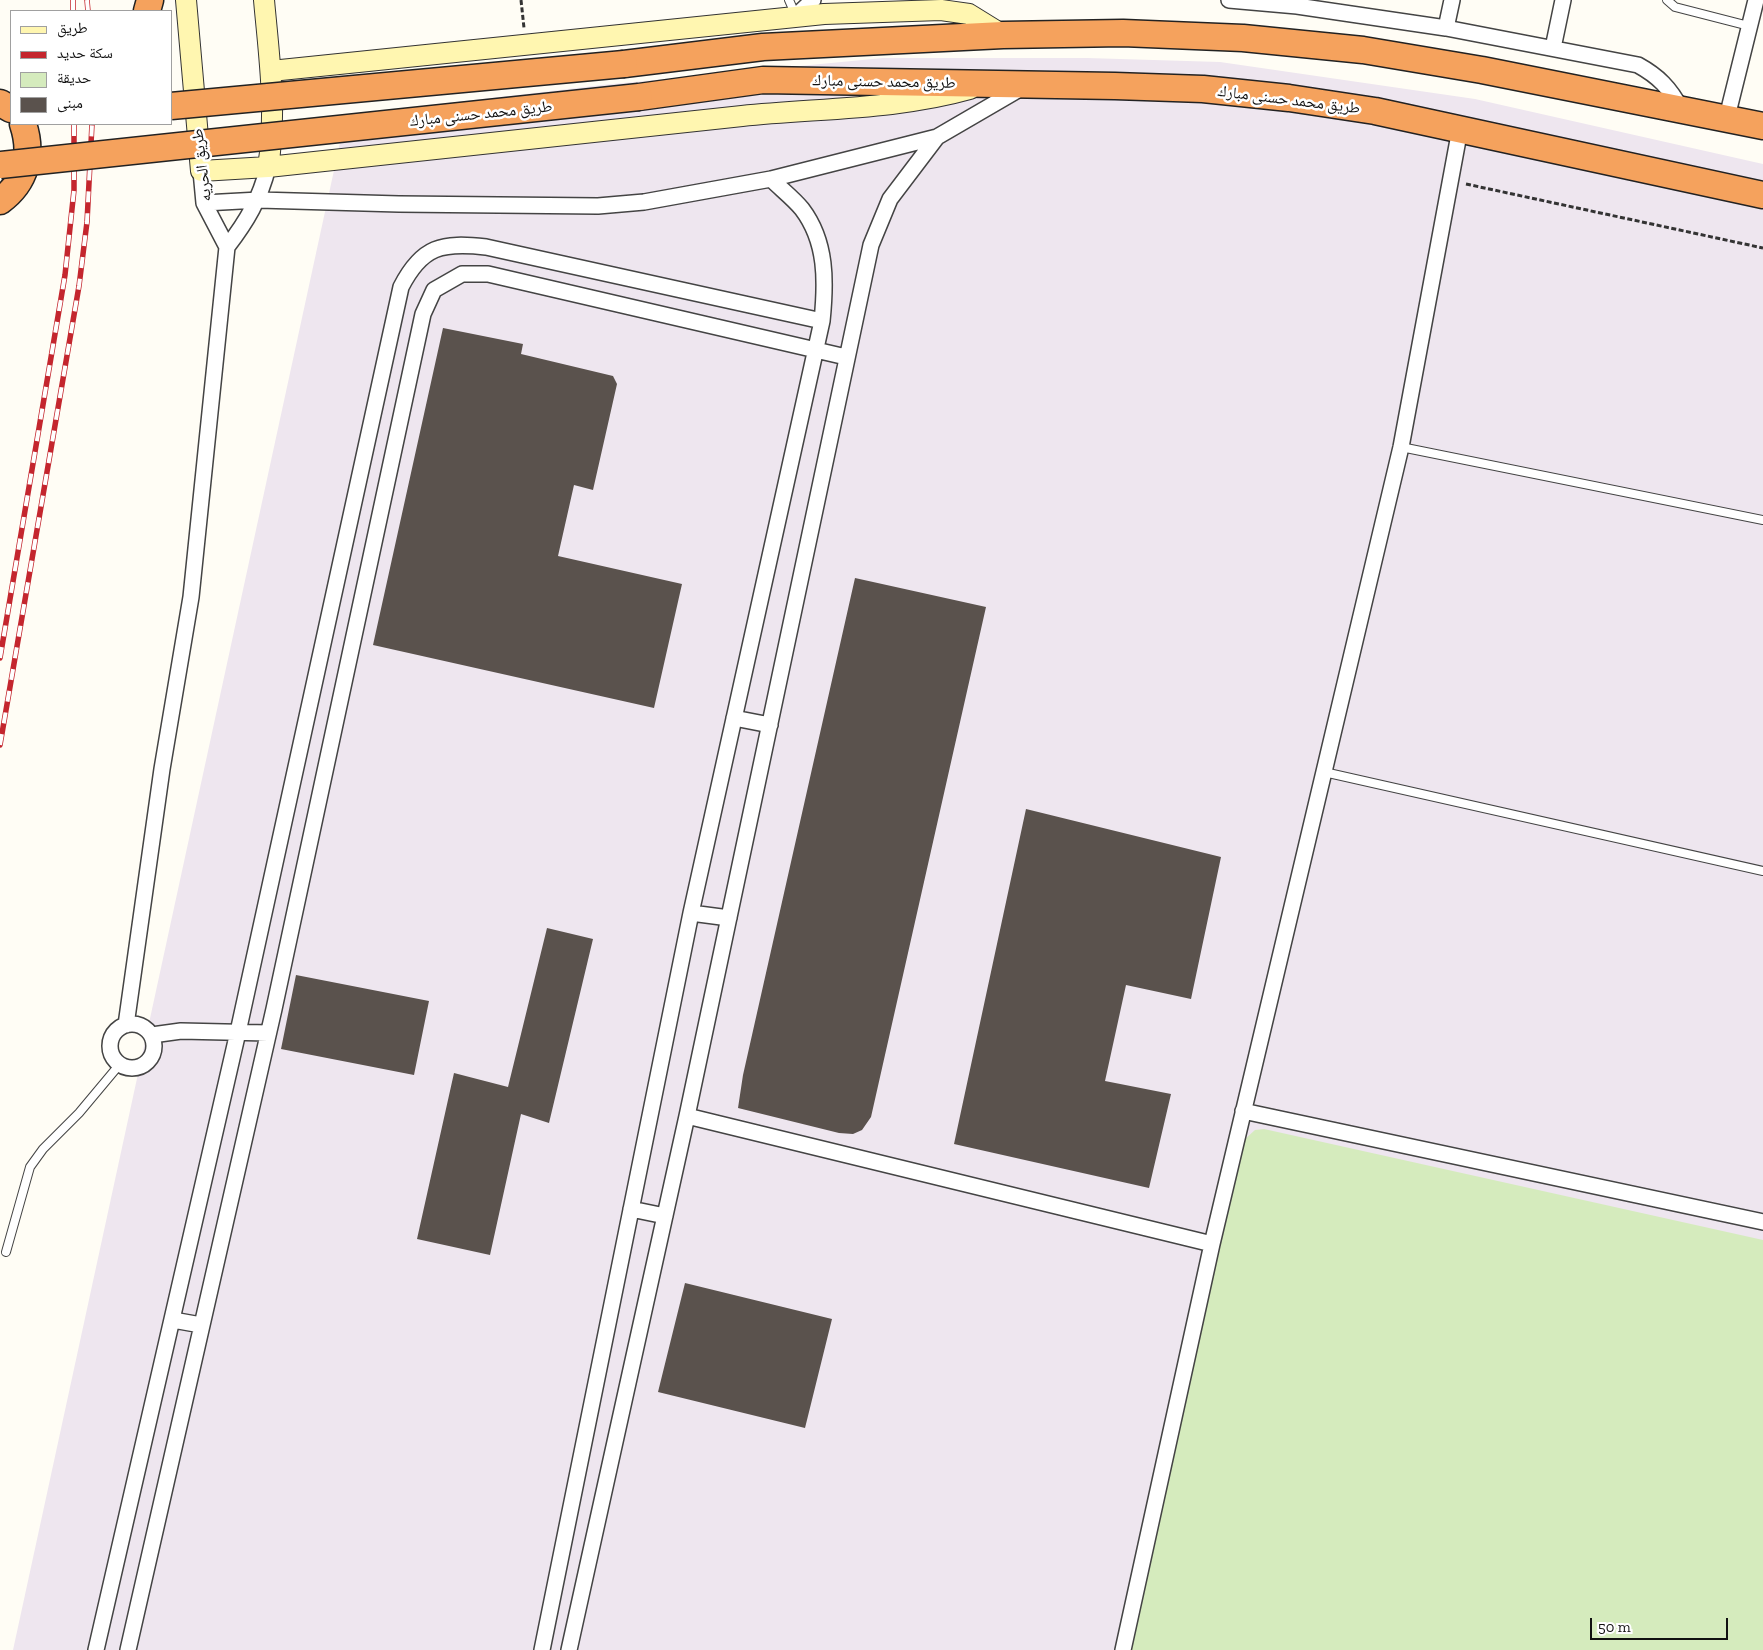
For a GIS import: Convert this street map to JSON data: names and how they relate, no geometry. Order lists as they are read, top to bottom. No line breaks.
{"streets":{"highway":["طريق محمد حسنى مبارك"],"street":["طريق الحريه"]},"legend":["طريق","سكة حديد","حديقة","مبنى"],"scale_bar":"50 m"}
